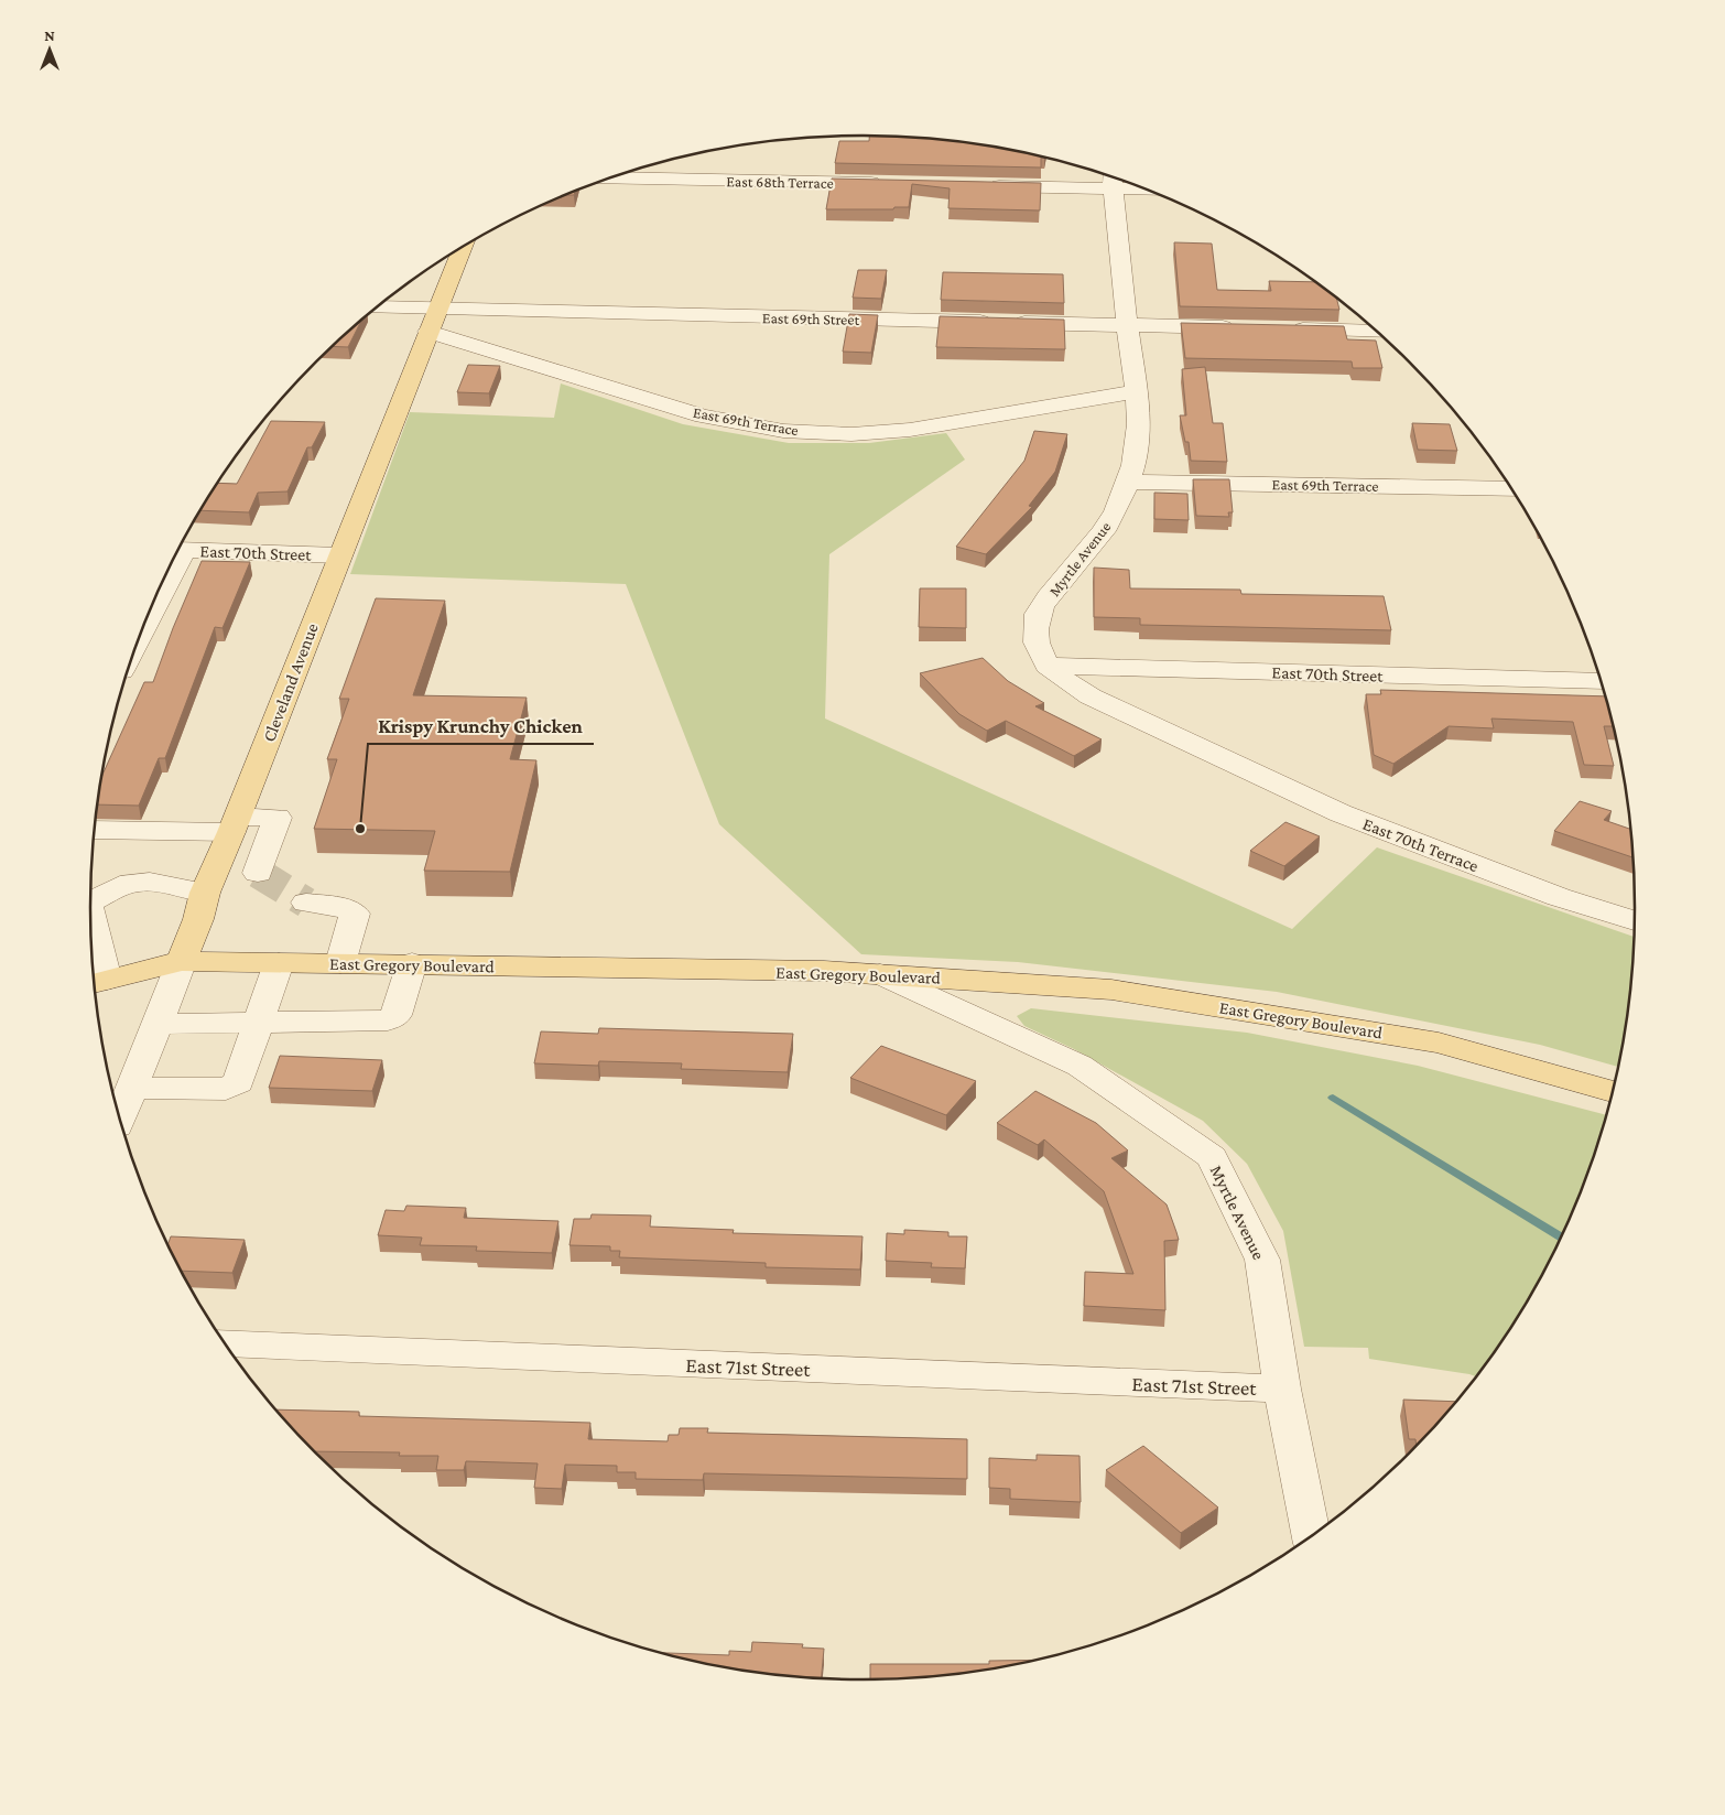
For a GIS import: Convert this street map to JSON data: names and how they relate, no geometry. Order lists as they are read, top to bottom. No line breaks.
{"streets":{"main road":["Cleveland Avenue","East Gregory Boulevard"],"street":["East 68th Terrace","East 69th Street","East 69th Terrace","East 70th Street","Myrtle Avenue","East 70th Terrace","East 71st Street"]},"crossings":[["East 69th Street","East 69th Terrace"],["East 69th Street","Myrtle Avenue"],["East 69th Street","Cleveland Avenue"],["East 69th Terrace","Myrtle Avenue"],["East 69th Terrace","Cleveland Avenue"],["East 70th Street","Myrtle Avenue"],["East 70th Street","Cleveland Avenue"],["Myrtle Avenue","East 70th Terrace"],["Myrtle Avenue","East Gregory Boulevard"],["Myrtle Avenue","East 71st Street"],["Cleveland Avenue","East Gregory Boulevard"]],"places":["Krispy Krunchy Chicken"],"north":"top"}
